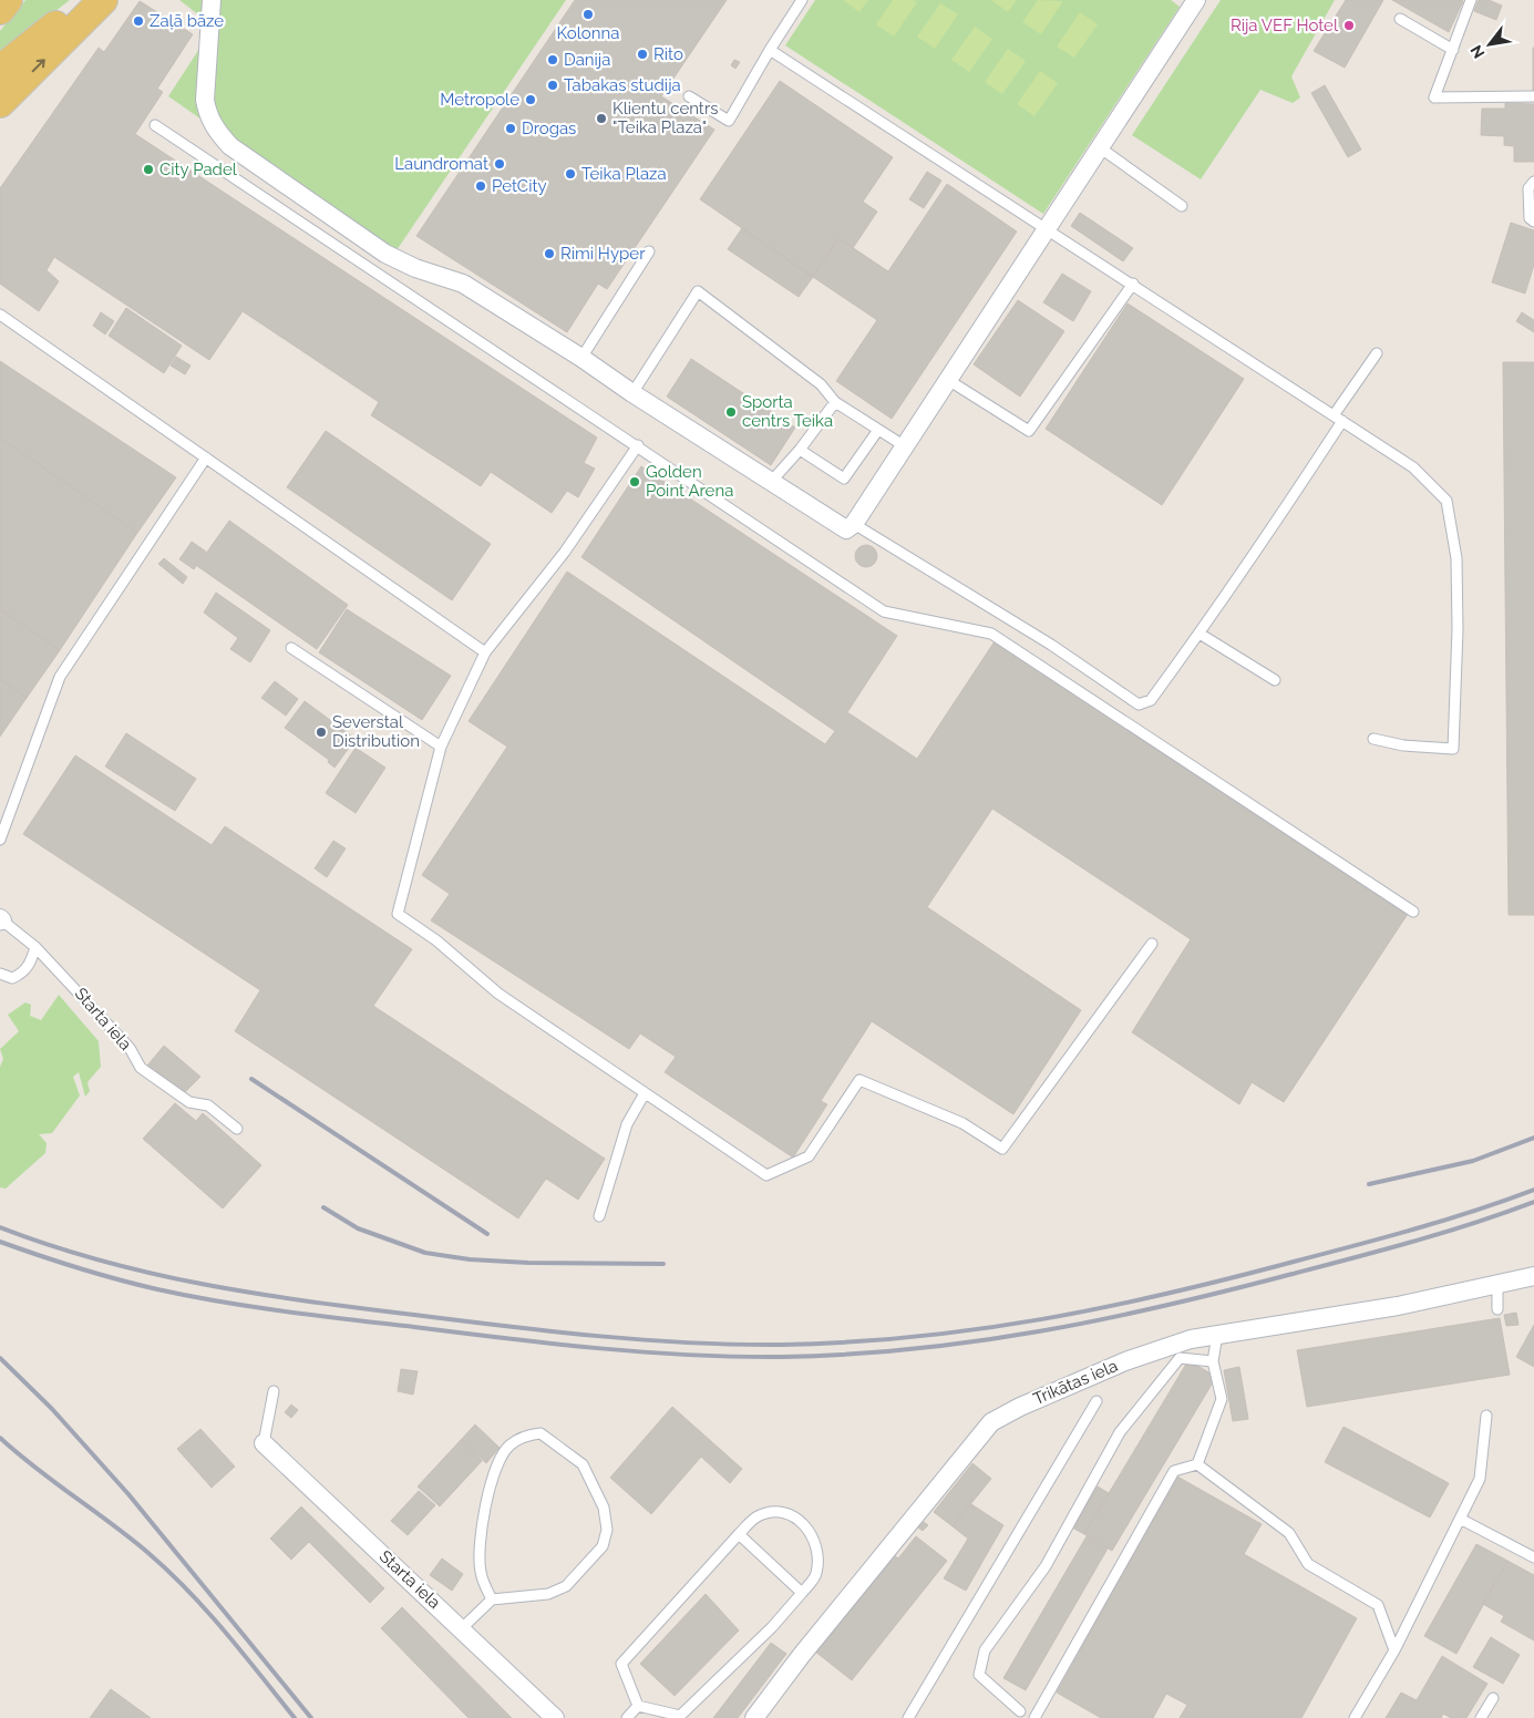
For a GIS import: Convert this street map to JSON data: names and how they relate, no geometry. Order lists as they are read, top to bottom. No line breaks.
{"streets":{"street":["Starta iela","Trikātas iela"]},"places":["Kolonna","Zaļā bāze","Rija VEF Hotel","Rito","Danija","Tabakas studija","Metropole","Klientu centrs \"Teika Plaza\"","Drogas","Laundromat","City Padel","Teika Plaza","PetCity","Rimi Hyper","Sporta centrs Teika","Golden Point Arena","Severstal Distribution"],"north":"bottom left"}
